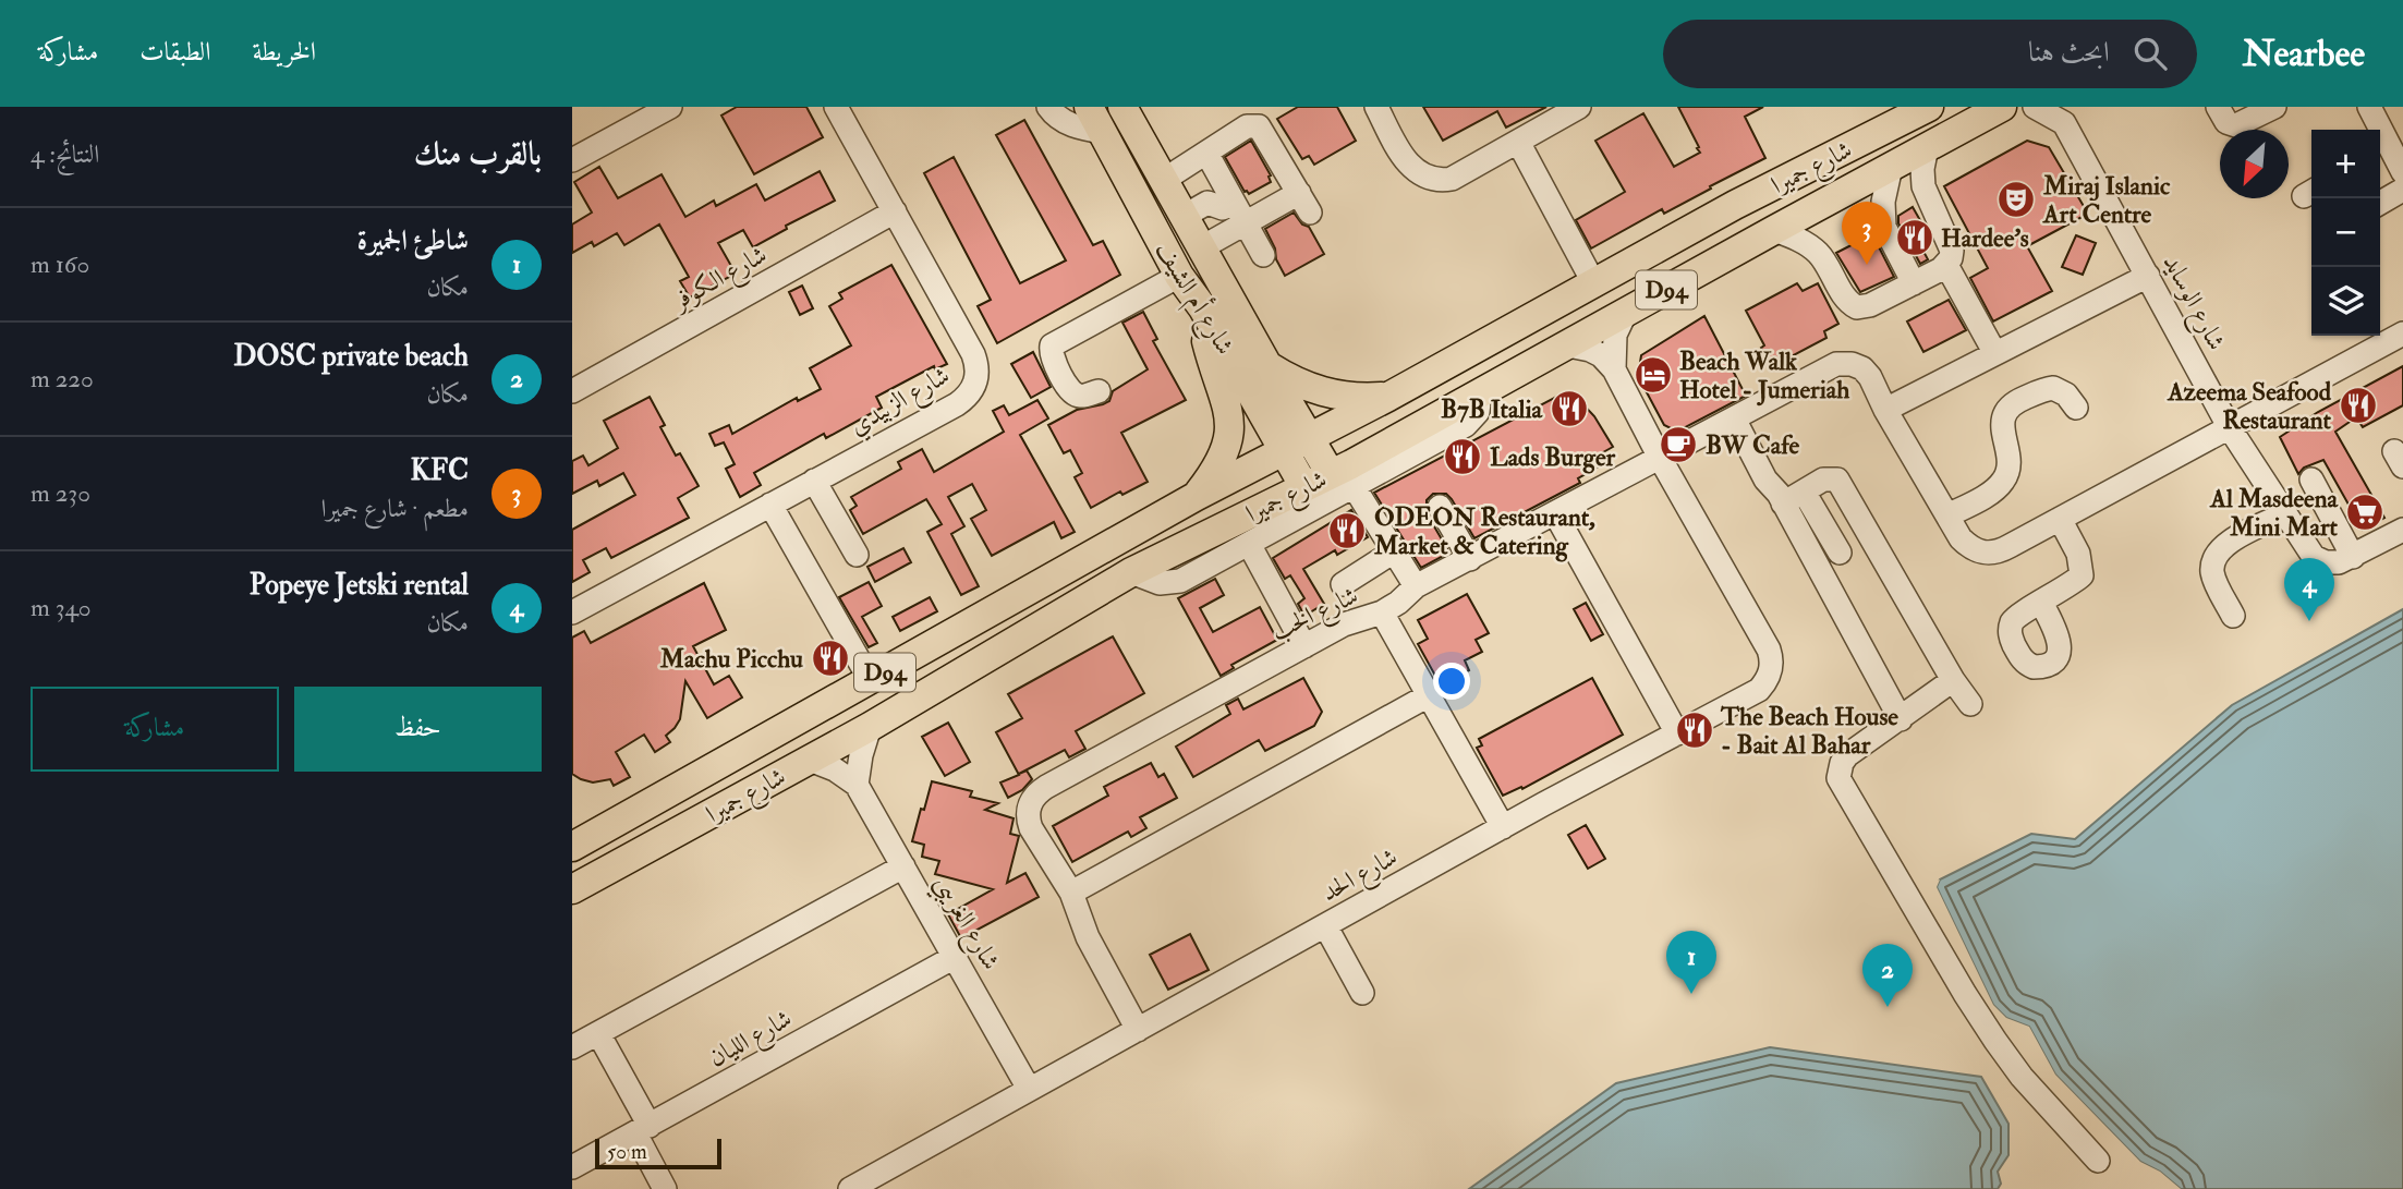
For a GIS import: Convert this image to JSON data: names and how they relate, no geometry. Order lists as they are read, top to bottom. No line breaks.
{"streets":{"main road":["شارع جميرا","D94","شارع أم الشيف"],"street":["شارع الكوفر","شارع الوسايد","شارع الزبيدي","شارع الخب","شارع الحد","شارع الغريبي","شارع الليان"]},"crossings":[["شارع جميرا","شارع أم الشيف"],["شارع جميرا","شارع الغريبي"],["شارع الكوفر","شارع الزبيدي"],["شارع الخب","شارع الحد"],["شارع الحد","شارع الغريبي"],["شارع الغريبي","شارع الليان"]],"places":{"theatre":["Miraj Islanic Art Centre"],"restaurant":["Hardee's","Azeema Seafood Restaurant","B7B Italia","Lads Burger","ODEON Restaurant, Market & Catering","Machu Picchu","The Beach House - Bait Al Bahar"],"hotel":["Beach Walk Hotel - Jumeriah"],"cafe":["BW Cafe"],"supermarket":["Al Masdeena Mini Mart"]},"scale_bar":"50 m","north":"bottom left","page":{"header":"Nearbee","search":"ابحث هنا","nav":["الخريطة","الطبقات","مشاركة"],"heading":["بالقرب منك","النتائج: 4"],"map_buttons":["+","−"],"pins":["3","4","1","2"],"list":[{"mark":"1","name":"شاطئ الجميرة","note":"مكان","value":"160 m"},{"mark":"2","name":"DOSC private beach","note":"مكان","value":"220 m"},{"mark":"3","name":"KFC","note":"مطعم · شارع جميرا","value":"230 m"},{"mark":"4","name":"Popeye Jetski rental","note":"مكان","value":"340 m"}],"buttons":["حفظ","مشاركة"],"scale":"50 m"}}
